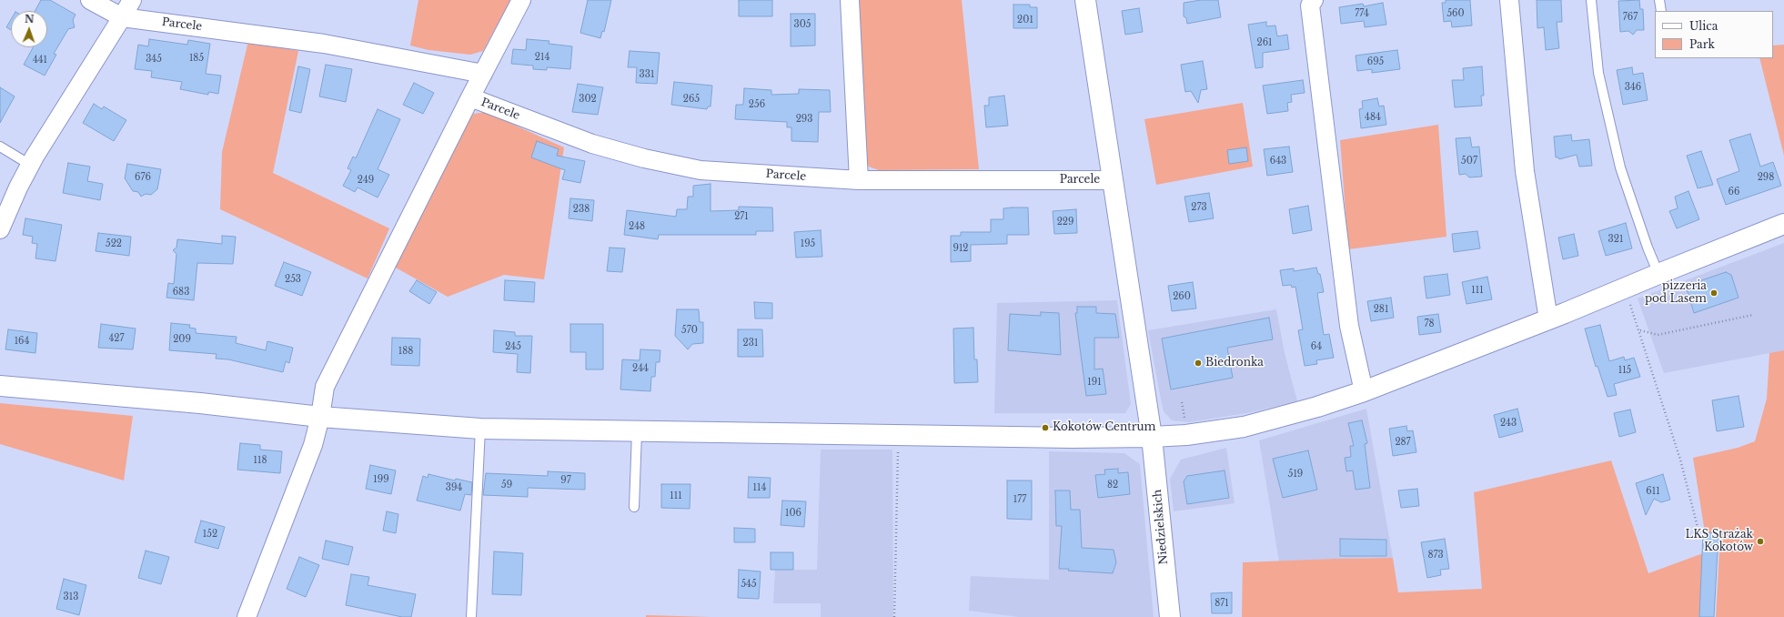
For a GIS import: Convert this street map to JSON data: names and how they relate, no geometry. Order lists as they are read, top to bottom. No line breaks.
{"streets":{"street":["Parcele","Niedzielskich"]},"crossings":[["Parcele","Niedzielskich"]],"places":["pizzeria pod Lasem","Biedronka","Kokotów Centrum","LKS Strażak Kokotów"],"house_numbers":["774","560","767","201","305","261","214","185","345","441","695","331","346","302","265","256","484","293","643","507","676","298","249","66","273","238","271","229","248","321","522","195","912","253","111","683","260","281","78","570","427","209","164","231","245","64","188","244","115","191","243","287","118","519","199","97","59","82","394","114","611","111","177","106","152","873","545","313","871"],"legend":["Ulica","Park"],"north":"top"}
